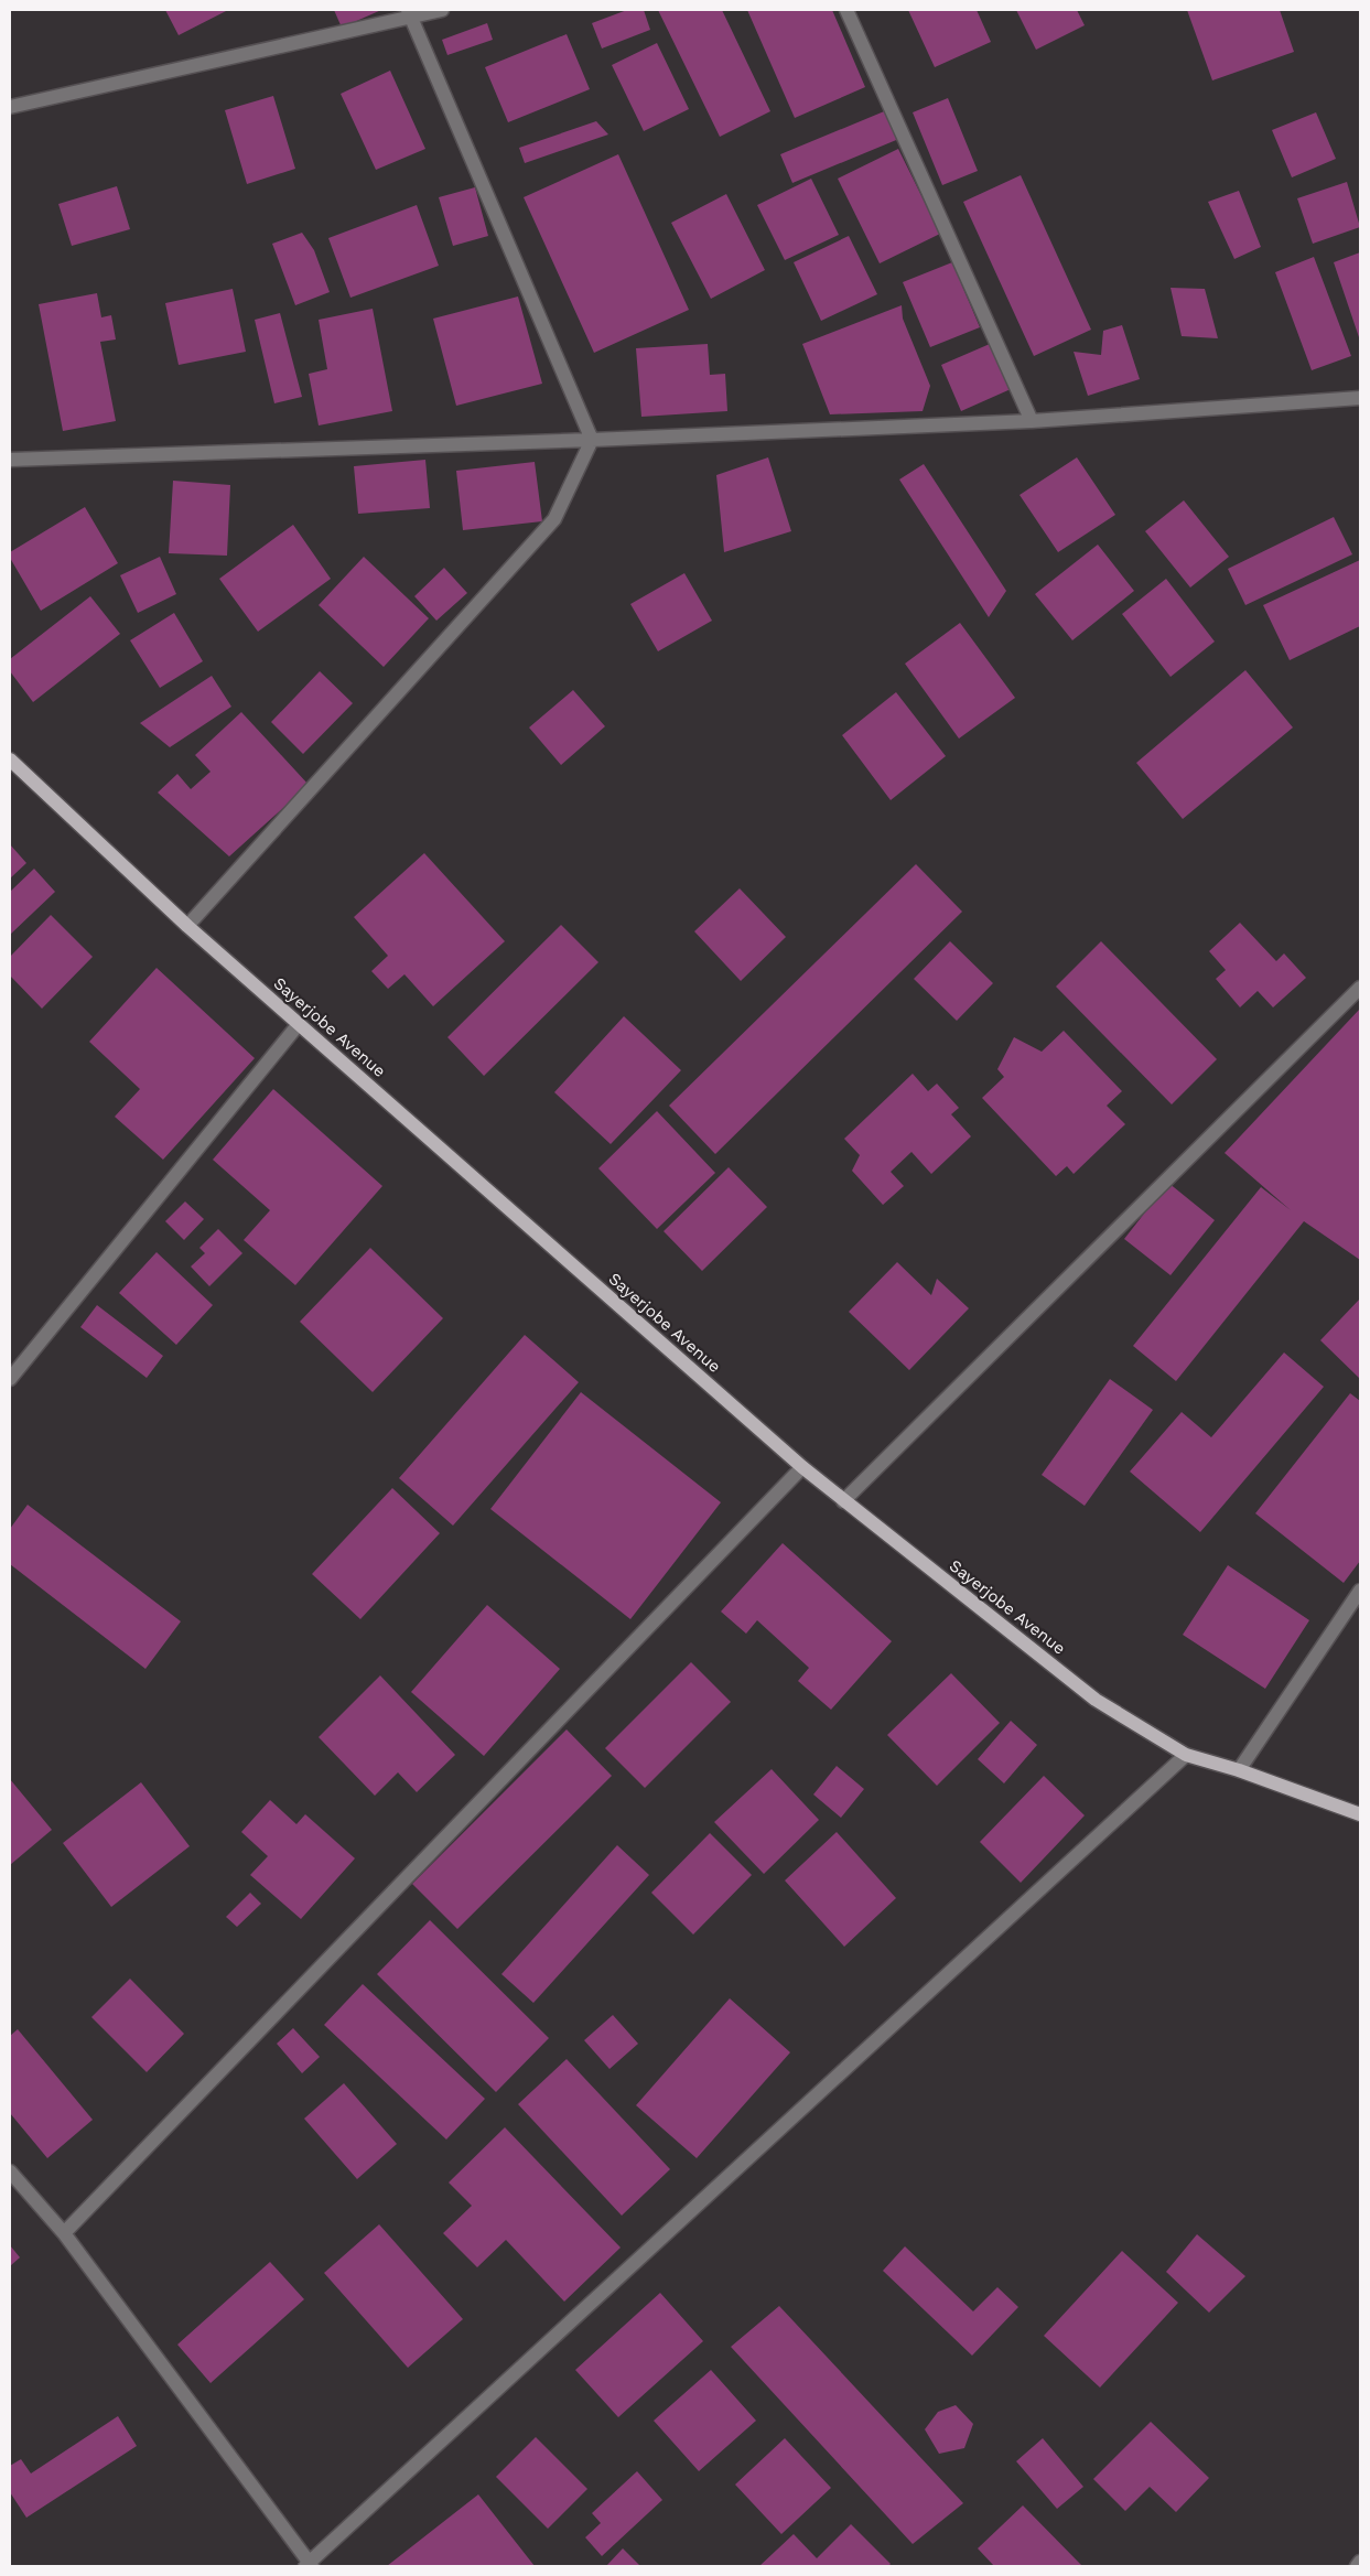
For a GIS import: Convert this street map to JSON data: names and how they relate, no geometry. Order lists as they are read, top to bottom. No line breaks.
{"streets":{"main road":["Sayerjobe Avenue"]}}
